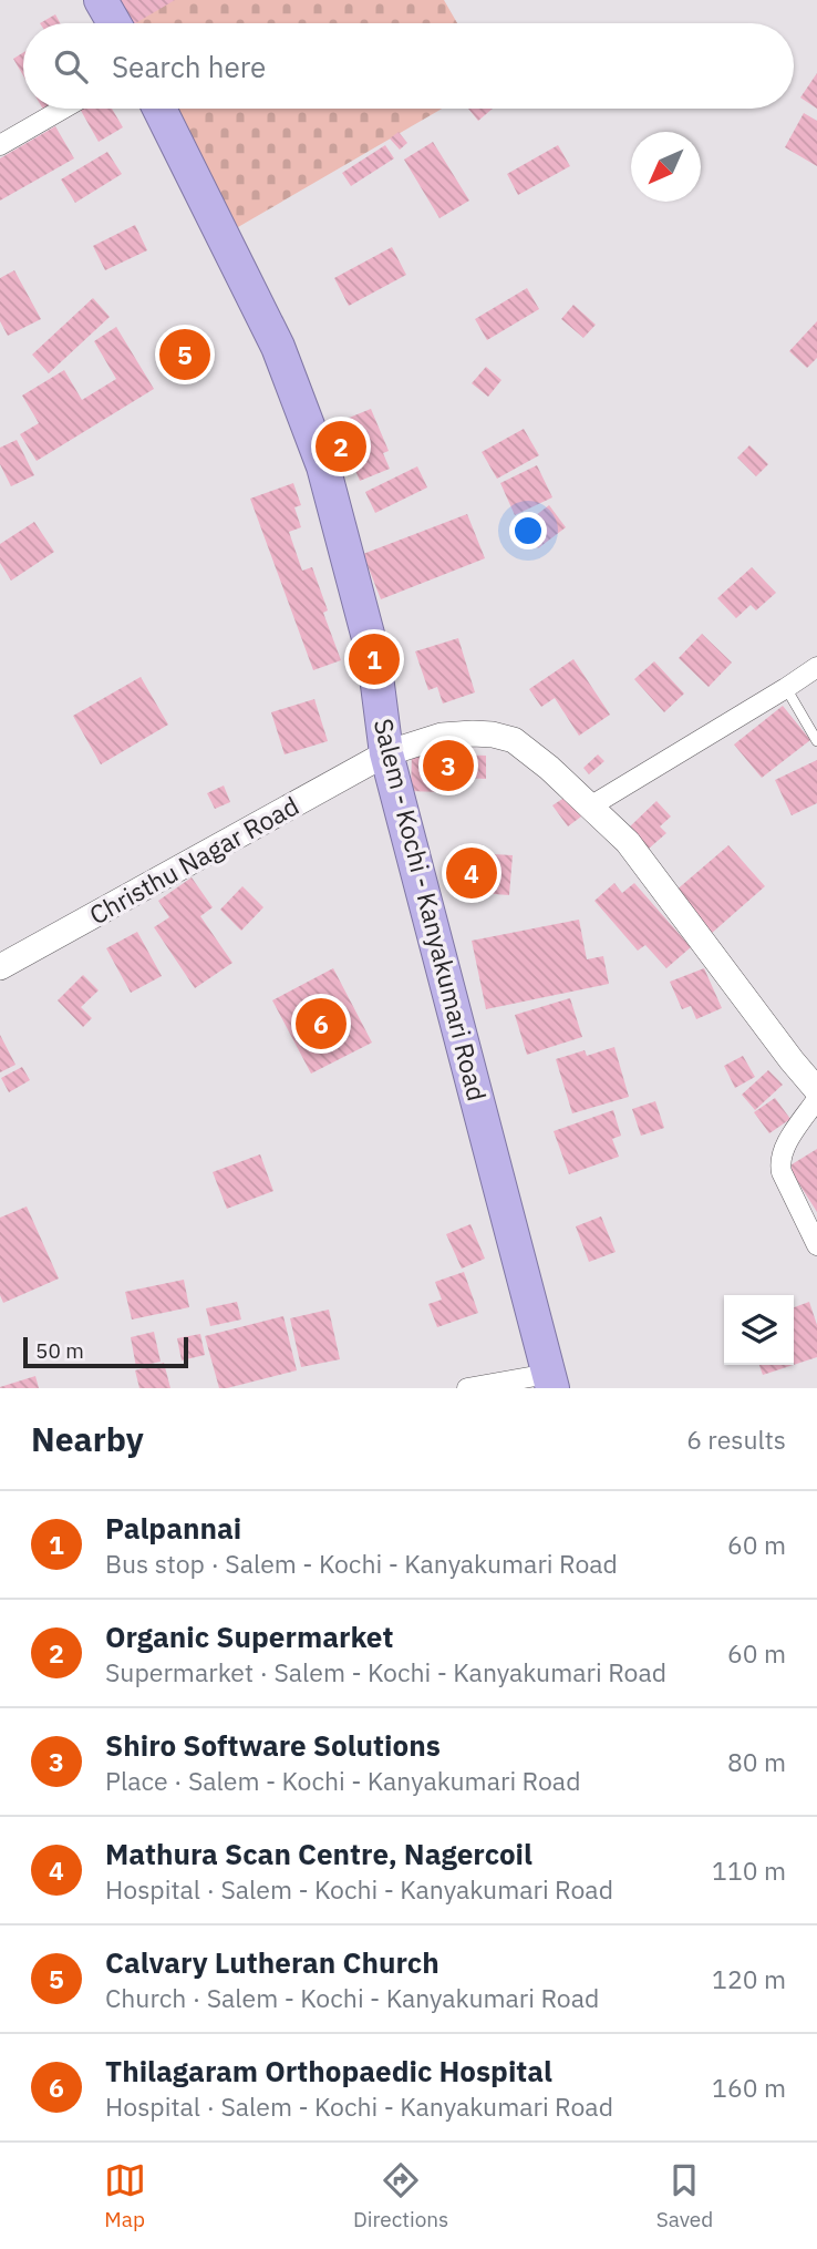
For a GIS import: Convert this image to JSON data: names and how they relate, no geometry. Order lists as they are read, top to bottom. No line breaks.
{"streets":{"highway":["Salem - Kochi - Kanyakumari Road"],"street":["Christhu Nagar Road"]},"crossings":[["Christhu Nagar Road","Salem - Kochi - Kanyakumari Road"]],"scale_bar":"50 m","north":"bottom left","page":{"search":"Search here","pins":["5","2","1","3","4","6"],"scale":"50 m","heading":["Nearby","6 results"],"list":[{"mark":"1","name":"Palpannai","note":"Bus stop · Salem - Kochi - Kanyakumari Road","value":"60 m"},{"mark":"2","name":"Organic Supermarket","note":"Supermarket · Salem - Kochi - Kanyakumari Road","value":"60 m"},{"mark":"3","name":"Shiro Software Solutions","note":"Place · Salem - Kochi - Kanyakumari Road","value":"80 m"},{"mark":"4","name":"Mathura Scan Centre, Nagercoil","note":"Hospital · Salem - Kochi - Kanyakumari Road","value":"110 m"},{"mark":"5","name":"Calvary Lutheran Church","note":"Church · Salem - Kochi - Kanyakumari Road","value":"120 m"},{"mark":"6","name":"Thilagaram Orthopaedic Hospital","note":"Hospital · Salem - Kochi - Kanyakumari Road","value":"160 m"}],"nav":["Map","Directions","Saved"]}}
